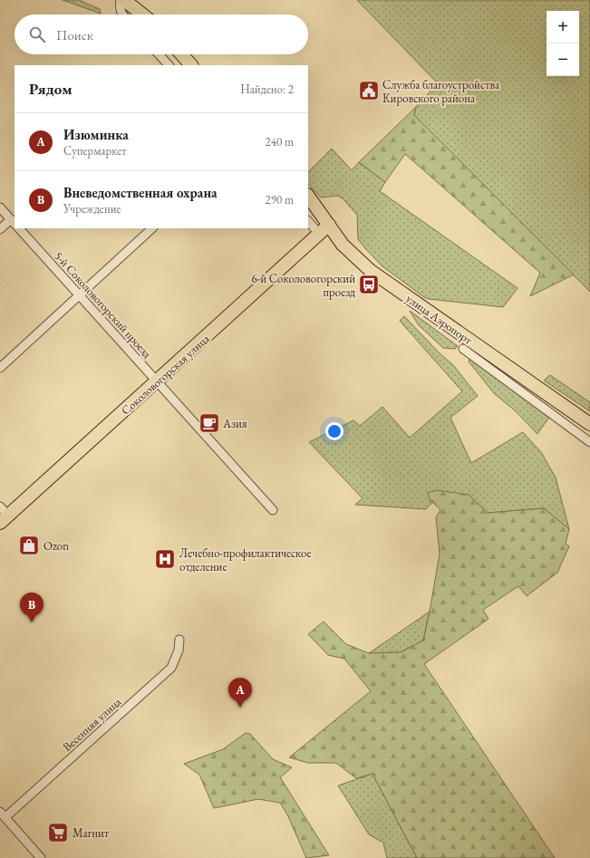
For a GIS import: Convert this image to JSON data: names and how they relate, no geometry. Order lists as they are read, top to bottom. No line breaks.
{"streets":{"main road":["улица Аэропорт","Соколовогорская улица"],"street":["5-й Соколовогорский проезд","Весенняя улица"]},"crossings":[["5-й Соколовогорский проезд","Соколовогорская улица"],["улица Аэропорт","Соколовогорская улица"]],"places":{"public building":["Служба благоустройства Кировского района"],"bus stop":["6-й Соколовогорский проезд"],"cafe":["Азия"],"shop":["Ozon"],"hospital":["Лечебно-профилактическое отделение"],"supermarket":["Магнит"]},"page":{"map_buttons":["+","−"],"search":"Поиск","heading":["Рядом","Найдено: 2"],"list":[{"mark":"A","name":"Изюминка","note":"Супермаркет","value":"240 m"},{"mark":"B","name":"Вневедомственная охрана","note":"Учреждение","value":"290 m"}],"pins":["B","A"]}}
